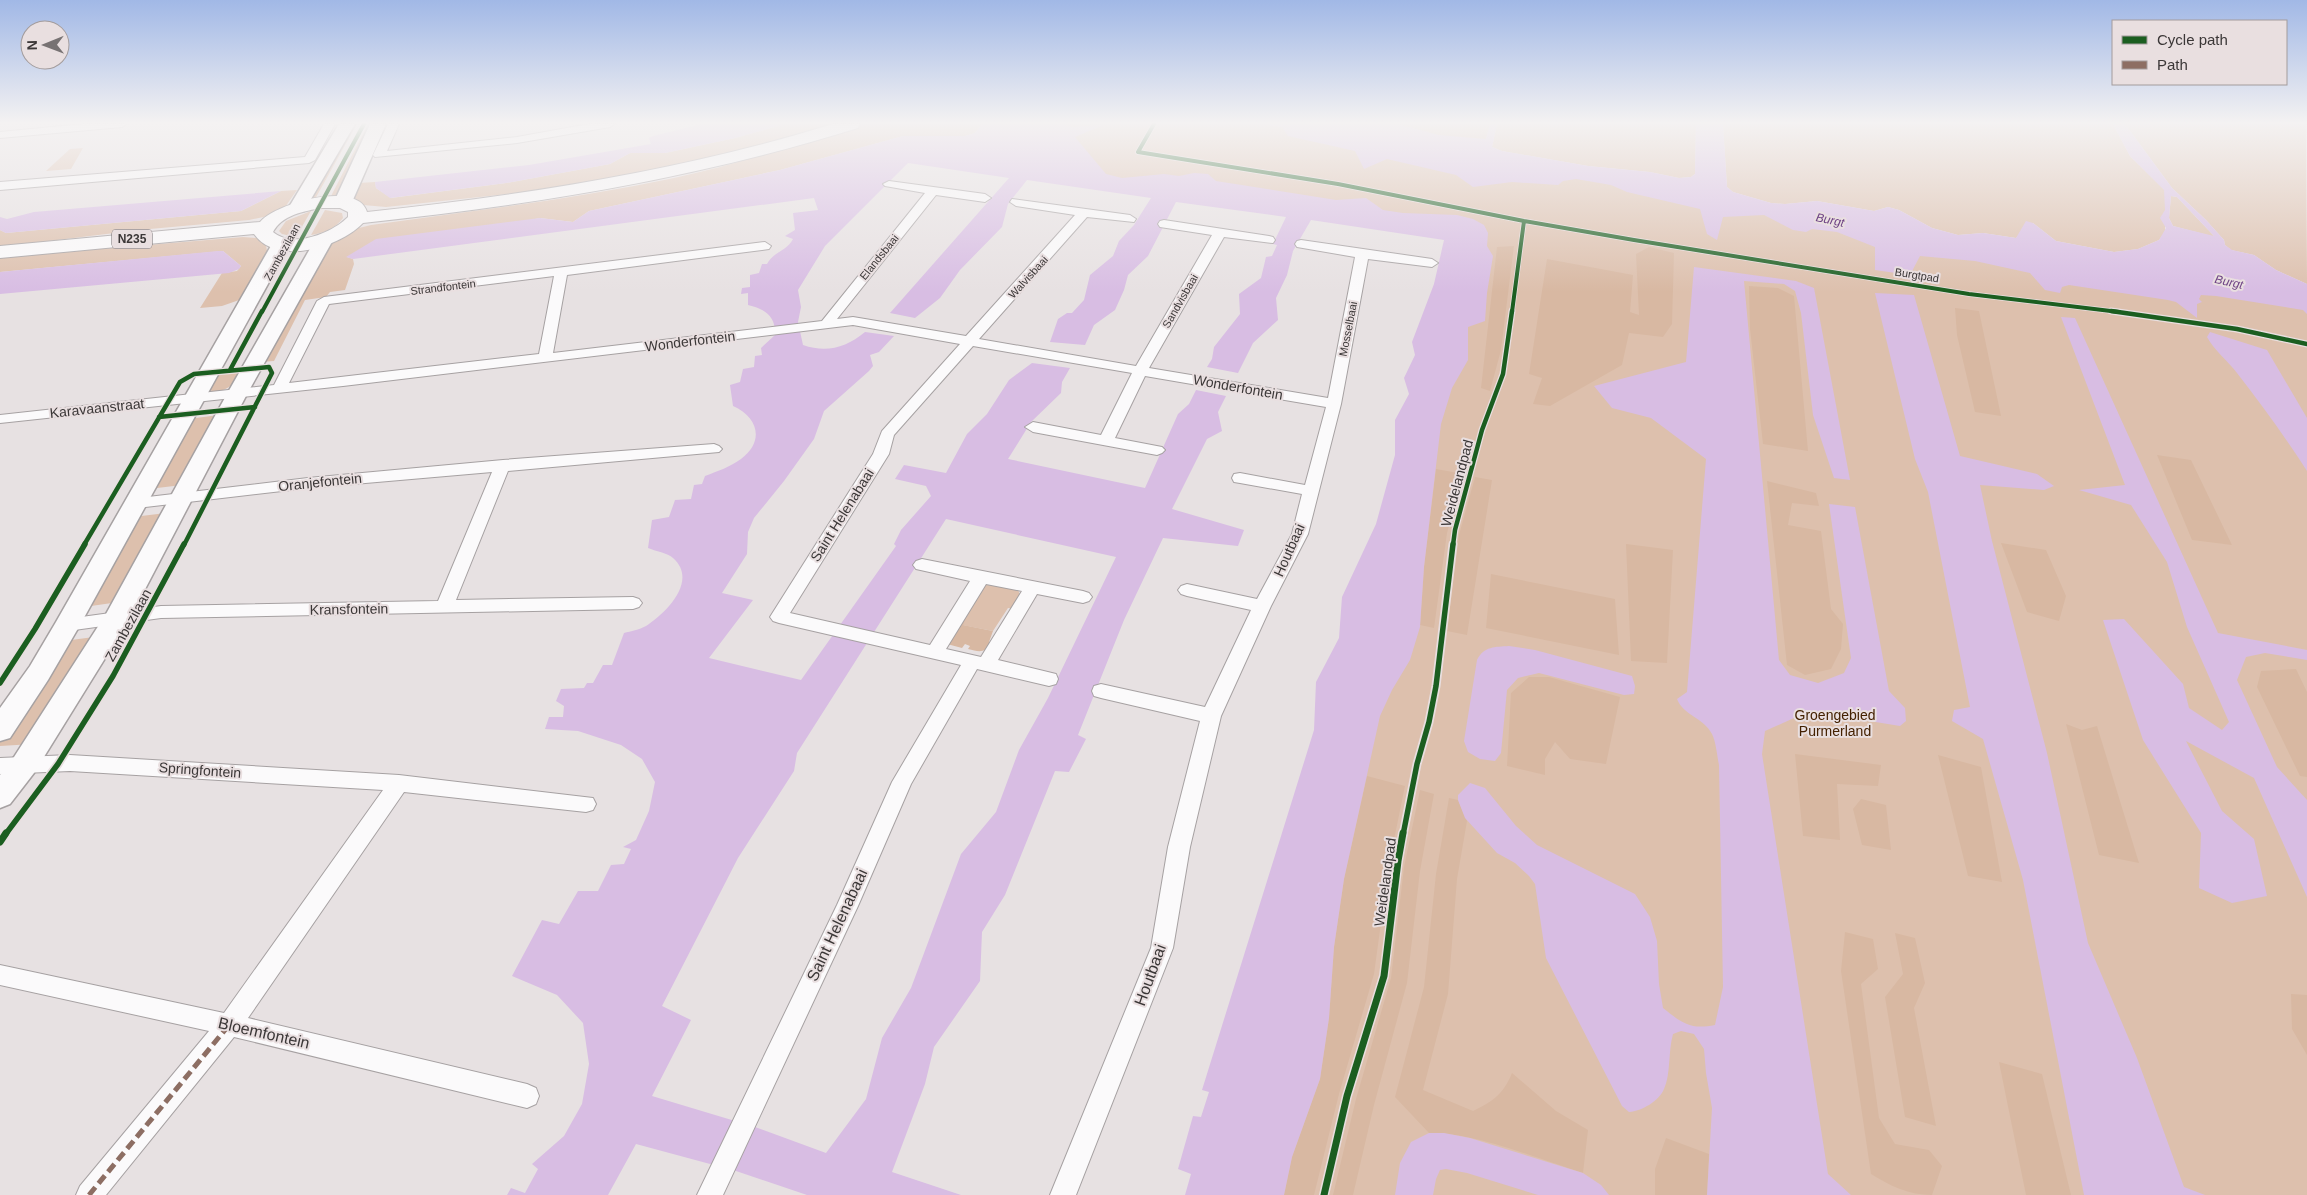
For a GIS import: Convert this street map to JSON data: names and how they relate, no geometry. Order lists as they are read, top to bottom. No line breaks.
{"streets":{"main road":["N235"],"street":["Zambezilaan","Elandsbaai","Walvisbaai","Strandfontein","Sandvisbaai","Mosselbaai","Wonderfontein","Karavaanstraat","Oranjefontein","Saint Helenabaai","Houtbaai","Kransfontein","Springfontein","Bloemfontein"],"cycle path":["Burgtpad","Weidelandpad"]},"crossings":[["Zambezilaan","Wonderfontein"],["Zambezilaan","Karavaanstraat"],["Zambezilaan","Oranjefontein"],["Zambezilaan","Kransfontein"],["Zambezilaan","Springfontein"],["Elandsbaai","Wonderfontein"],["Walvisbaai","Wonderfontein"],["Walvisbaai","Saint Helenabaai"],["Strandfontein","Wonderfontein"],["Sandvisbaai","Wonderfontein"],["Mosselbaai","Wonderfontein"],["Mosselbaai","Houtbaai"],["Wonderfontein","Saint Helenabaai"],["Wonderfontein","Houtbaai"]],"water":["Burgt"],"parks":["Groengebied Purmerland"],"legend":["Cycle path","Path"],"north":"left"}
